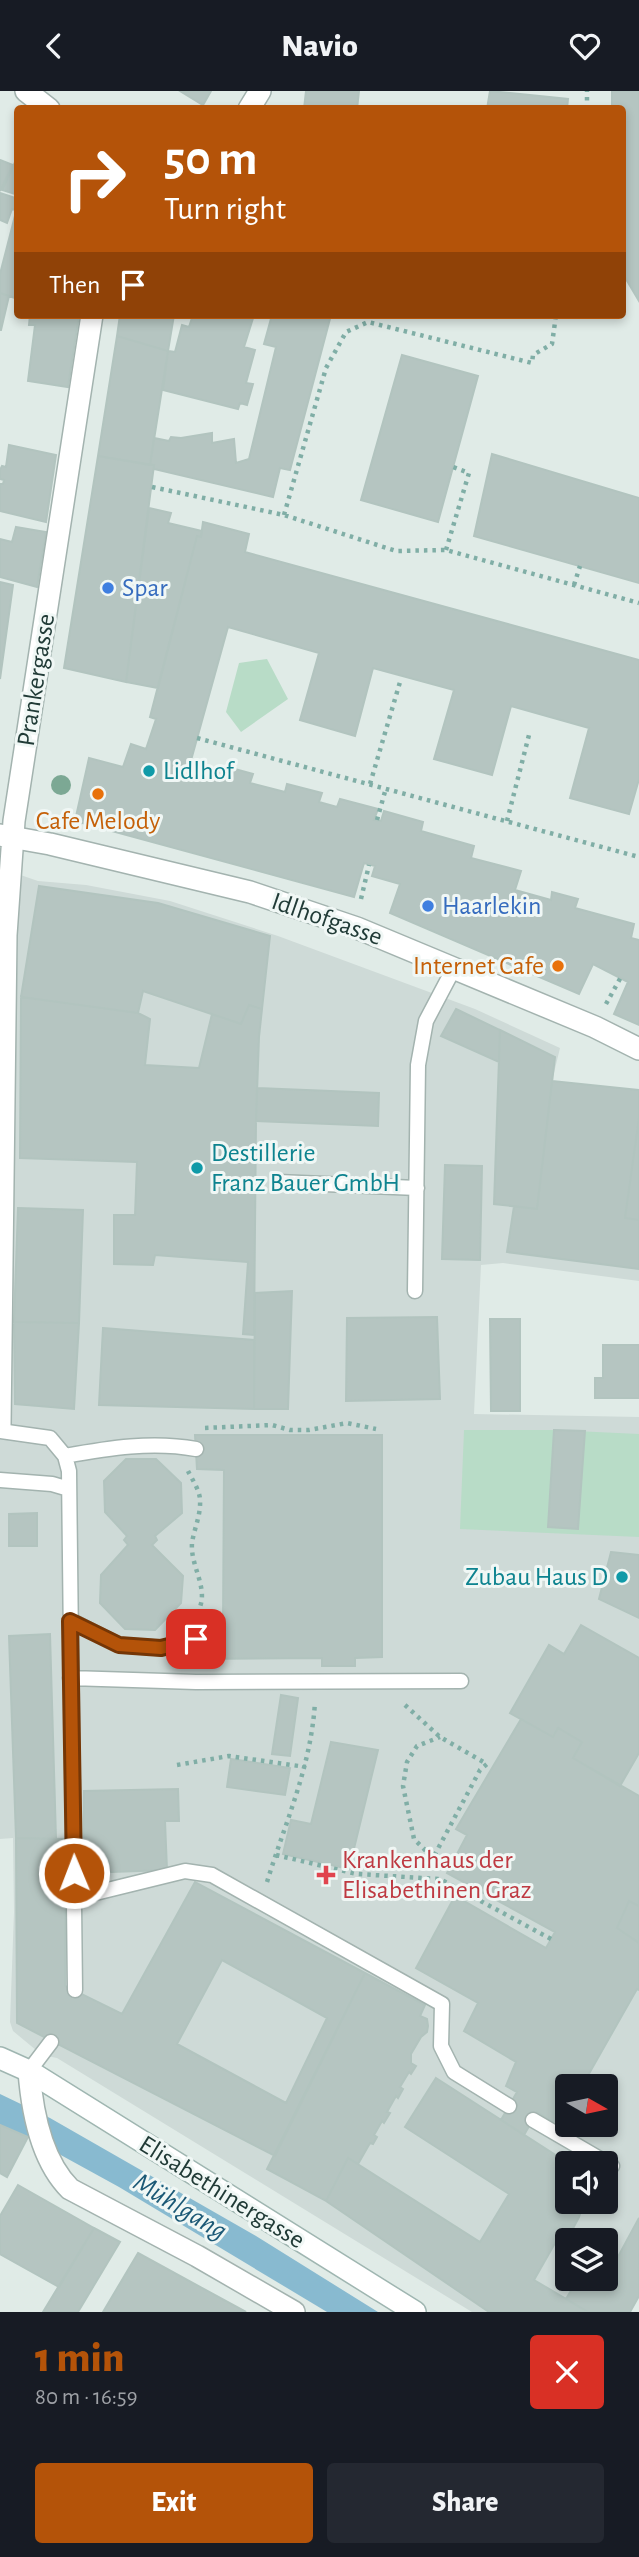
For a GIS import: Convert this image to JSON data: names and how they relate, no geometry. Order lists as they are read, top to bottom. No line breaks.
{"streets":{"street":["Prankergasse","Idlhofgasse","Elisabethinergasse"]},"crossings":[["Prankergasse","Idlhofgasse"]],"water":["Mühlgang"],"places":{"other":["Spar","Lidlhof","Cafe Melody","Haarlekin","Internet Cafe","Destillerie Franz Bauer GmbH","Zubau Haus D"],"health":["Krankenhaus der Elisabethinen Graz"]},"north":"right","page":{"header":"Navio","turn":["50 m","Turn right"],"then":"Then","heading":["1 min","80 m · 16:59"],"buttons":["Exit","Share"]}}
